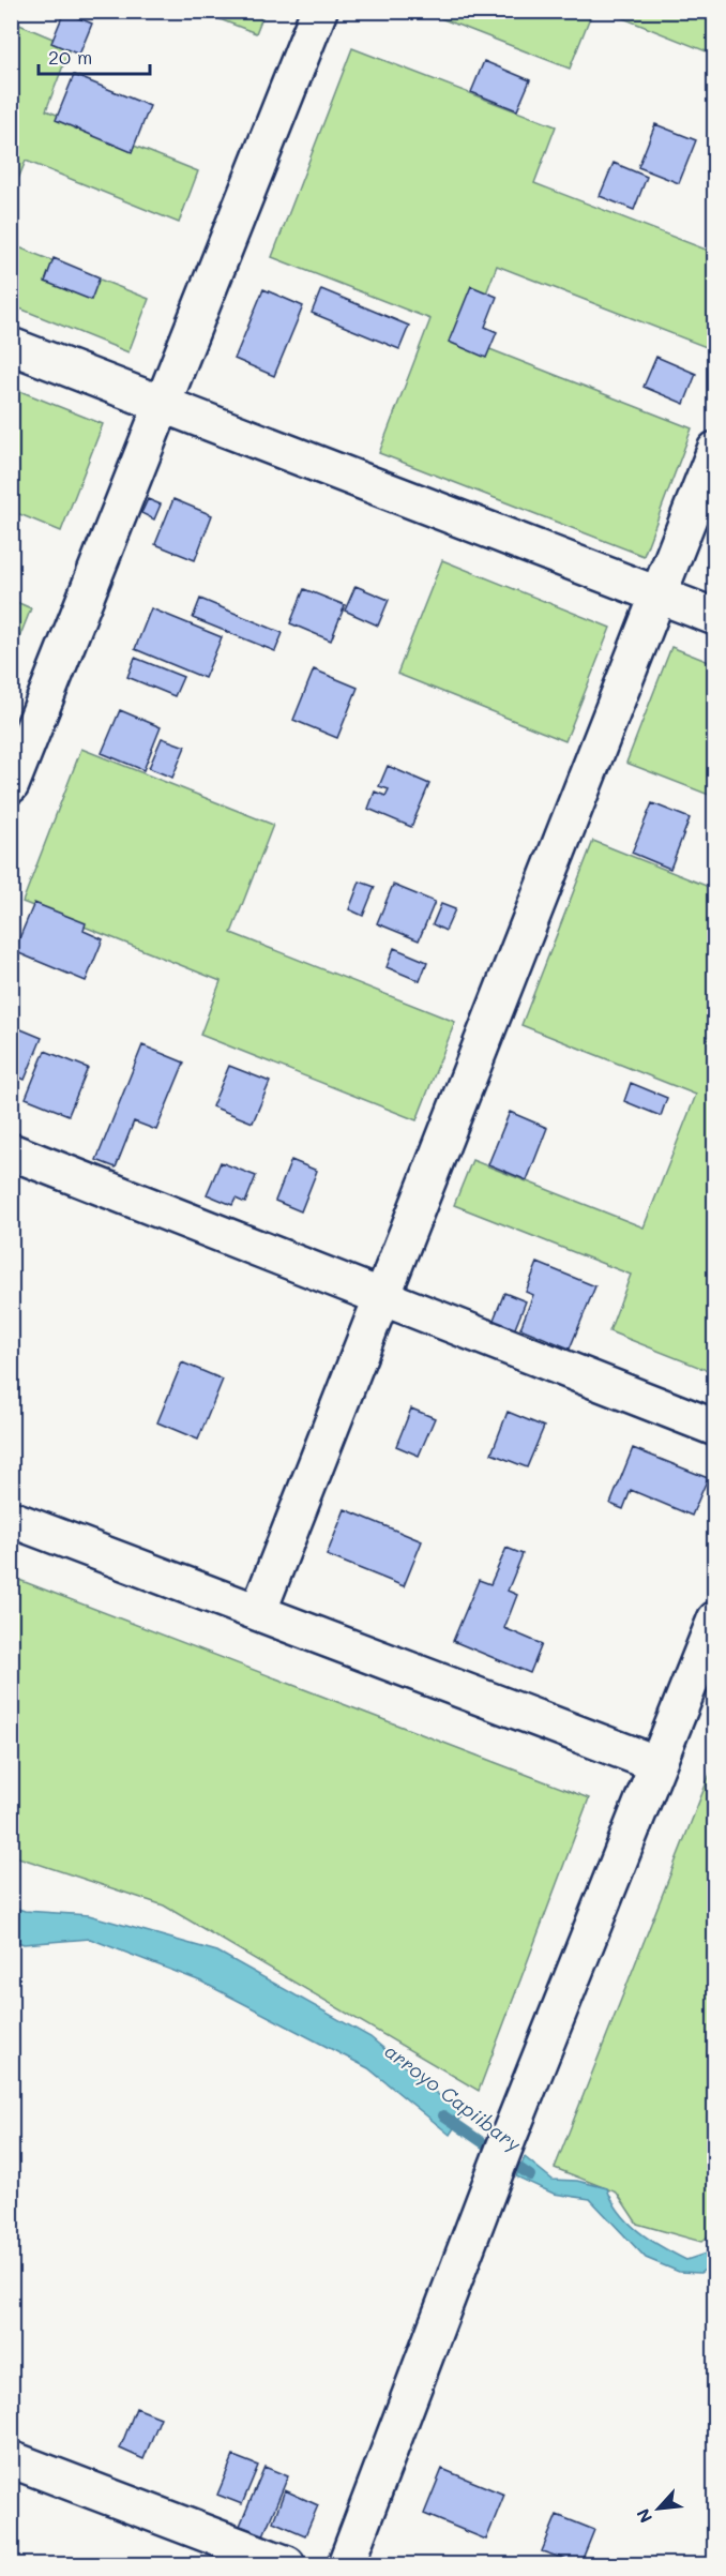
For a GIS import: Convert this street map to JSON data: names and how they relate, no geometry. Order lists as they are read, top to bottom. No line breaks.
{"water":["arroyo Capiibary"],"scale_bar":"20 m","north":"bottom left"}
